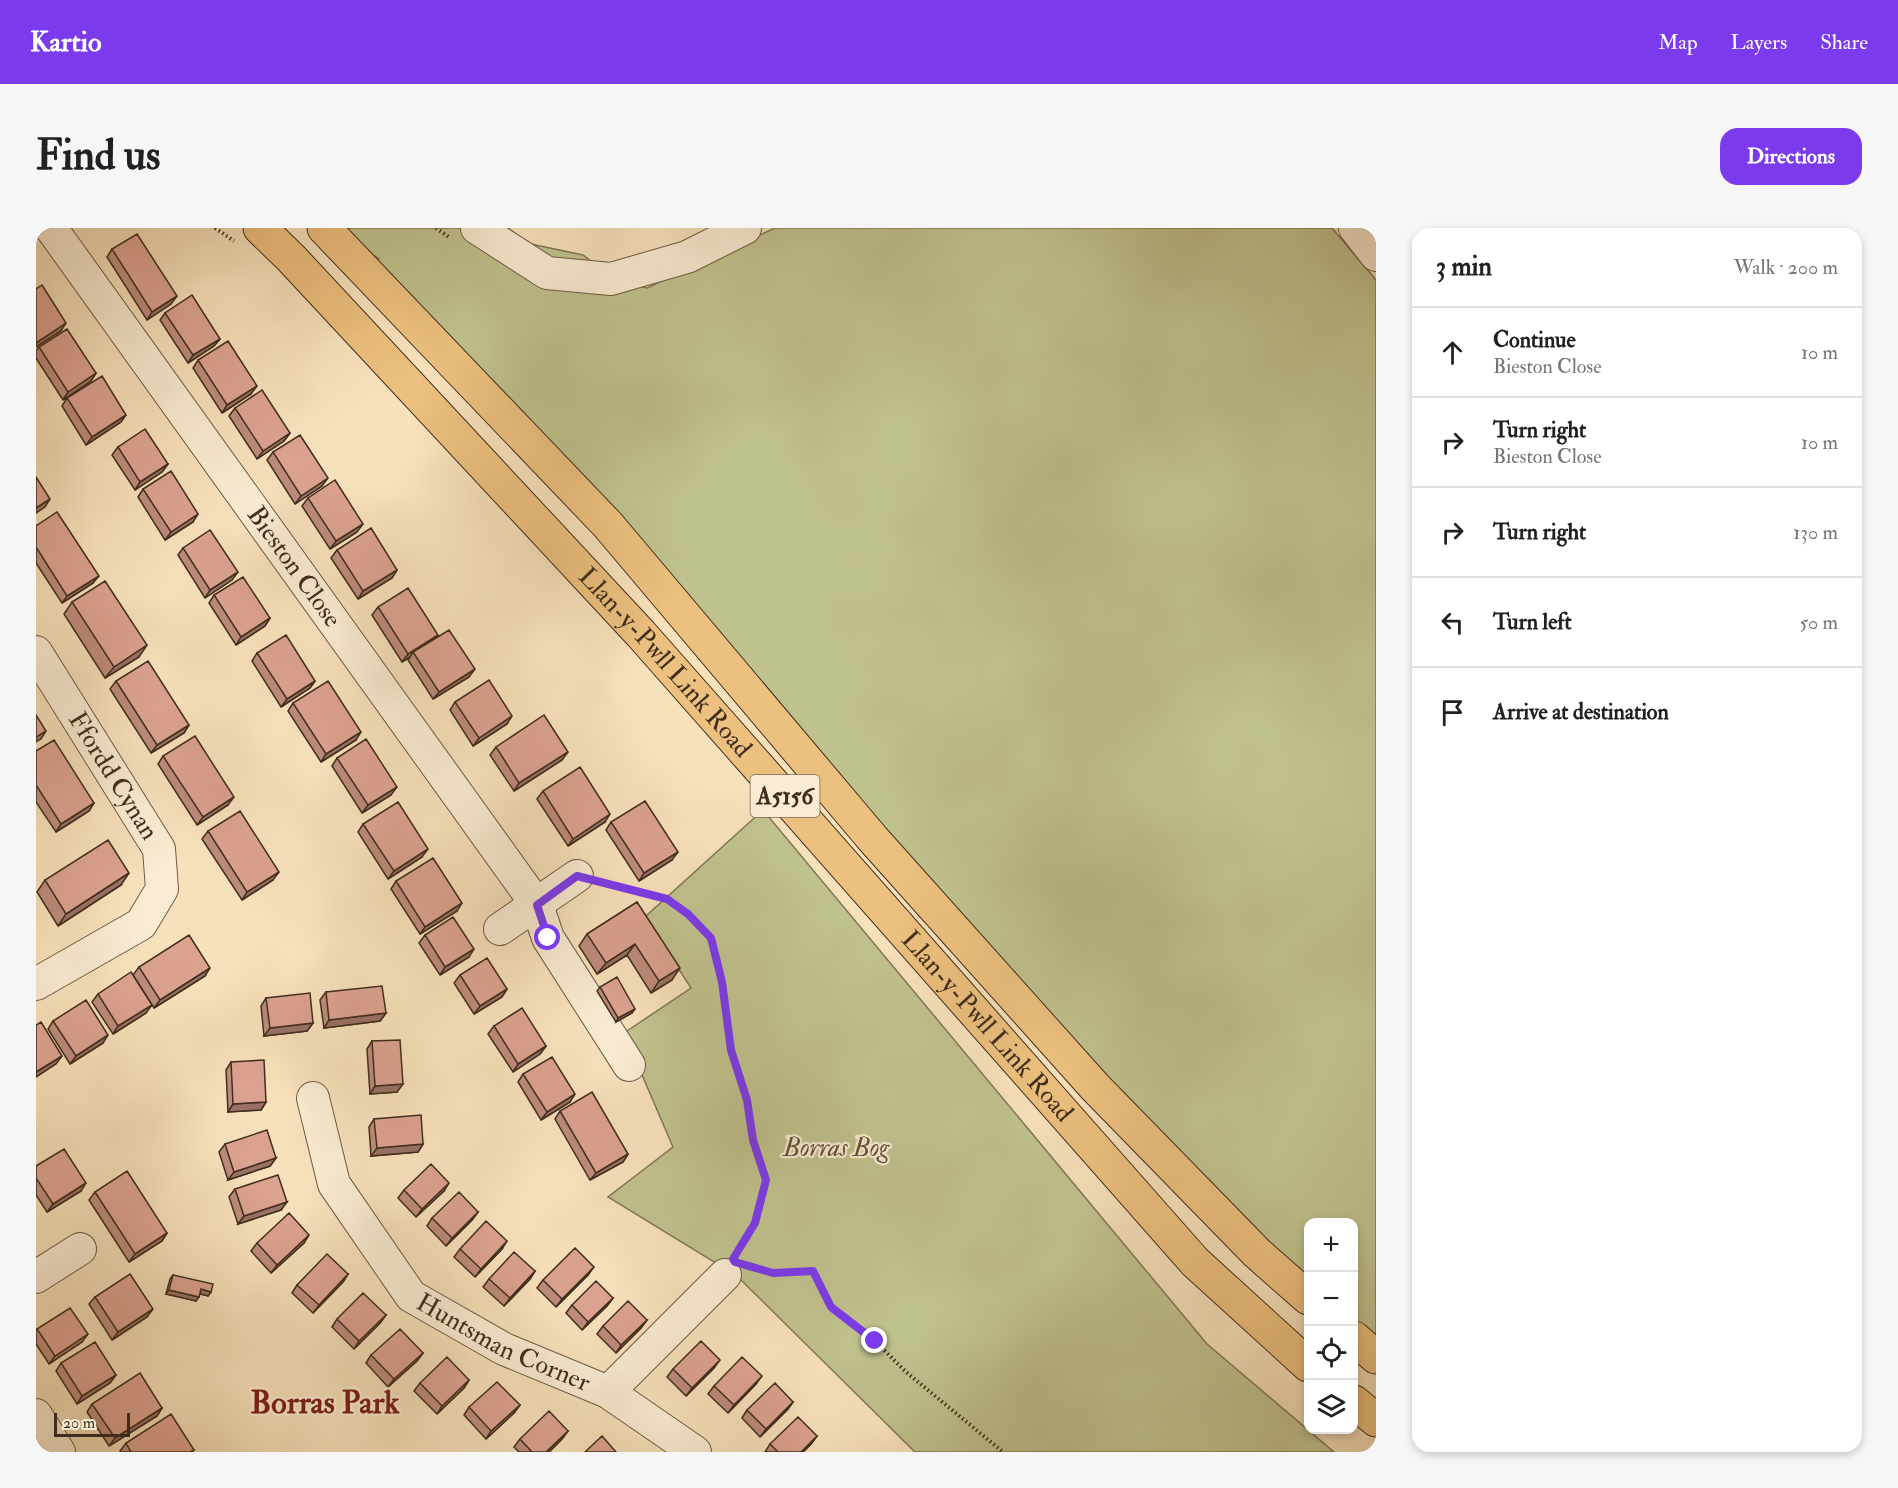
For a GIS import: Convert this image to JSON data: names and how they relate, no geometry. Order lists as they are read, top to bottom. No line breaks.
{"streets":{"highway":["Llan-y-Pwll Link Road","A5156"],"street":["Bieston Close","Ffordd Cynan","Huntsman Corner"]},"districts":["Borras Park"],"parks":["Borras Bog"],"scale_bar":"20 m","page":{"header":"Kartio","nav":["Map","Layers","Share"],"buttons":"Directions","title":"Find us","heading":["3 min","Walk · 200 m"],"list":[["Continue","Bieston Close","10 m"],["Turn right","Bieston Close","10 m"],["Turn right","130 m"],["Turn left","50 m"],"Arrive at destination"],"map_buttons":["+","−"],"scale":"20 m"}}
